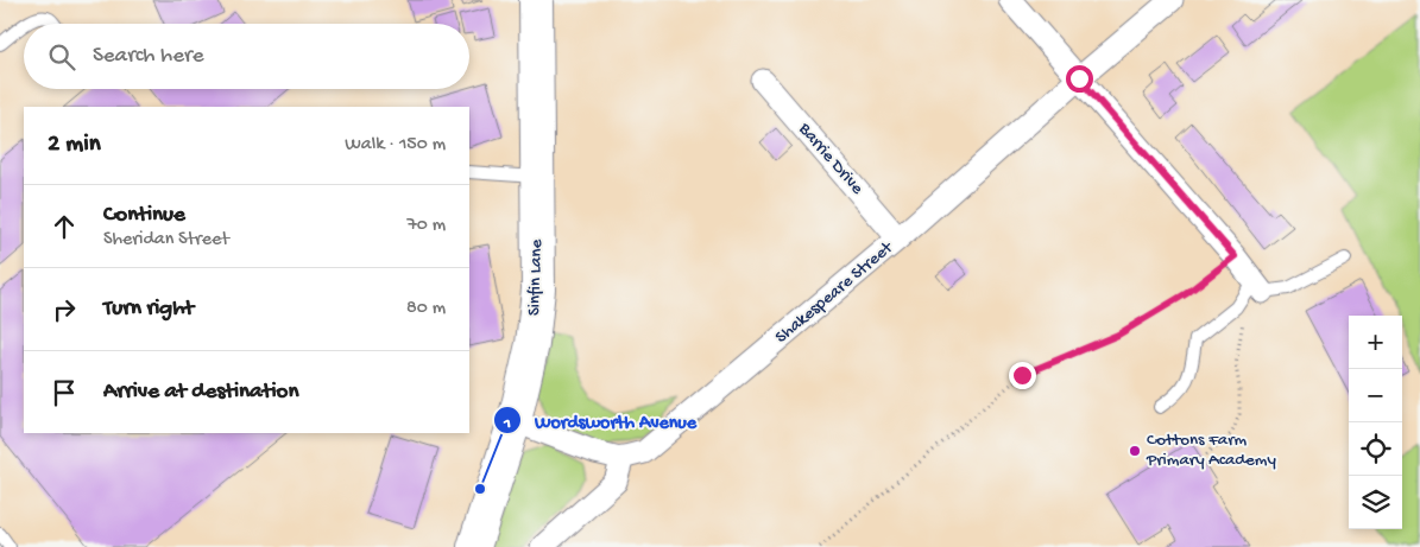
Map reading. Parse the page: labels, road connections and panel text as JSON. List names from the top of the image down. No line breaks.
{"streets":{"street":["Barrie Drive","Sinfin Lane","Shakespeare Street"]},"crossings":[["Barrie Drive","Shakespeare Street"]],"places":["Cottons Farm Primary Academy","Wordsworth Avenue"],"page":{"search":"Search here","heading":["2 min","Walk · 150 m"],"list":[["Continue","Sheridan Street","70 m"],["Turn right","80 m"],"Arrive at destination"],"map_buttons":["+","−"]}}
